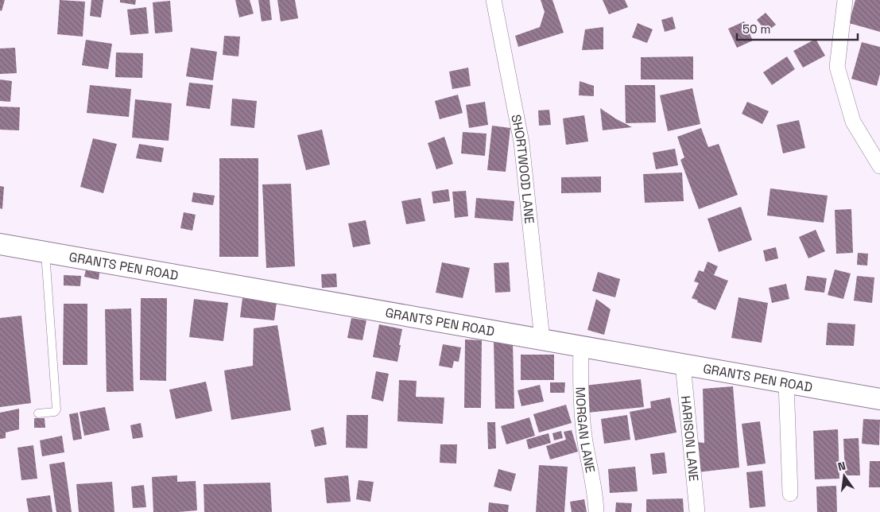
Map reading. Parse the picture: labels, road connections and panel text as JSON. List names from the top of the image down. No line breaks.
{"streets":{"main road":["GRANTS PEN ROAD"],"street":["SHORTWOOD LANE","MORGAN LANE","HARISON LANE"]},"crossings":[["SHORTWOOD LANE","GRANTS PEN ROAD"],["GRANTS PEN ROAD","MORGAN LANE"],["GRANTS PEN ROAD","HARISON LANE"]],"scale_bar":"50 m","north":"top"}
